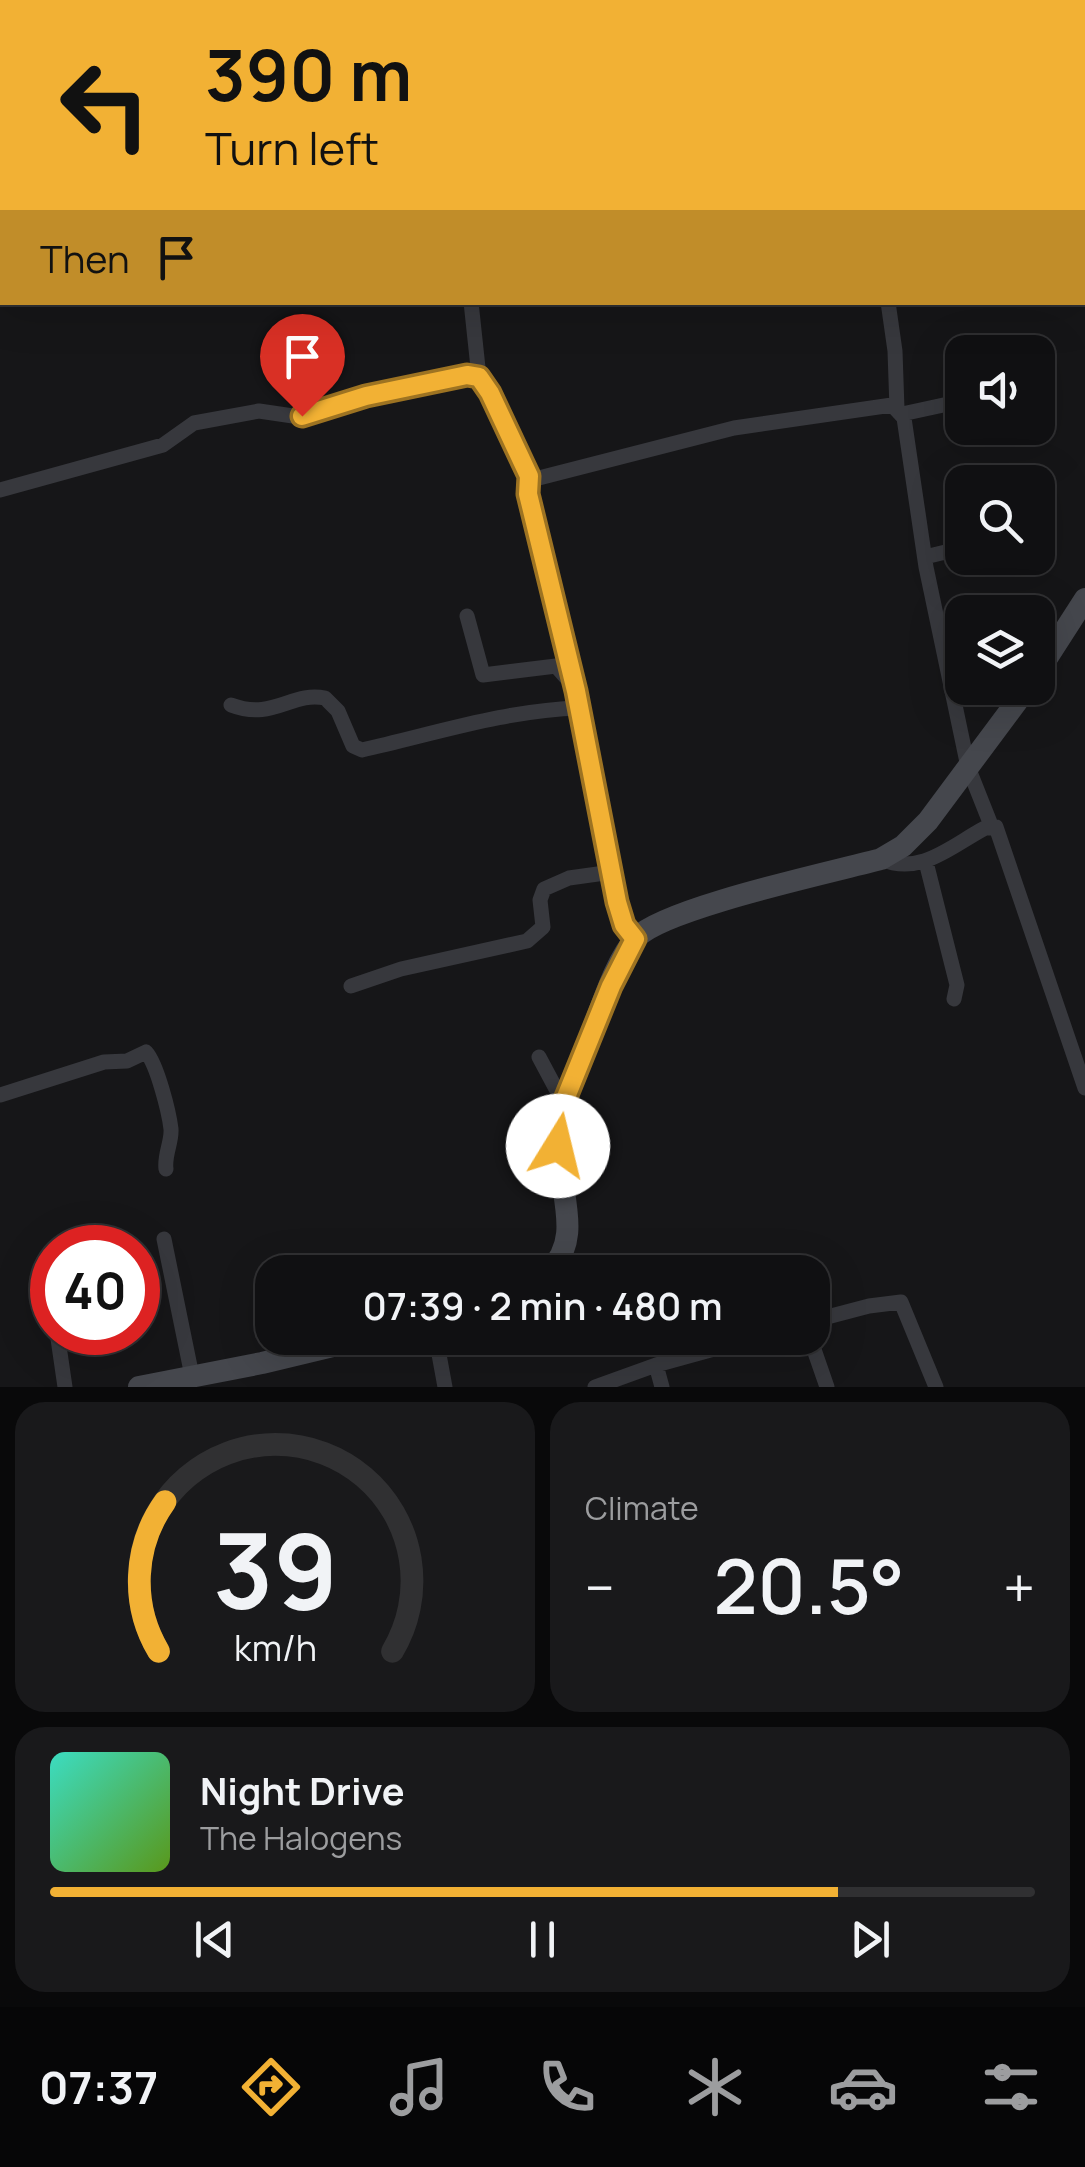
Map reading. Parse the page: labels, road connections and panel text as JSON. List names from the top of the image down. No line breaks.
{"page":{"turn":["390 m","Turn left"],"then":"Then","limit":"40","trip":"07:39 · 2 min · 480 m","tile":"Climate","heat":["−","20.5°","+"],"song":["Night Drive","The Halogens"],"tabs":"07:37","gauge":["39","km/h"]}}
